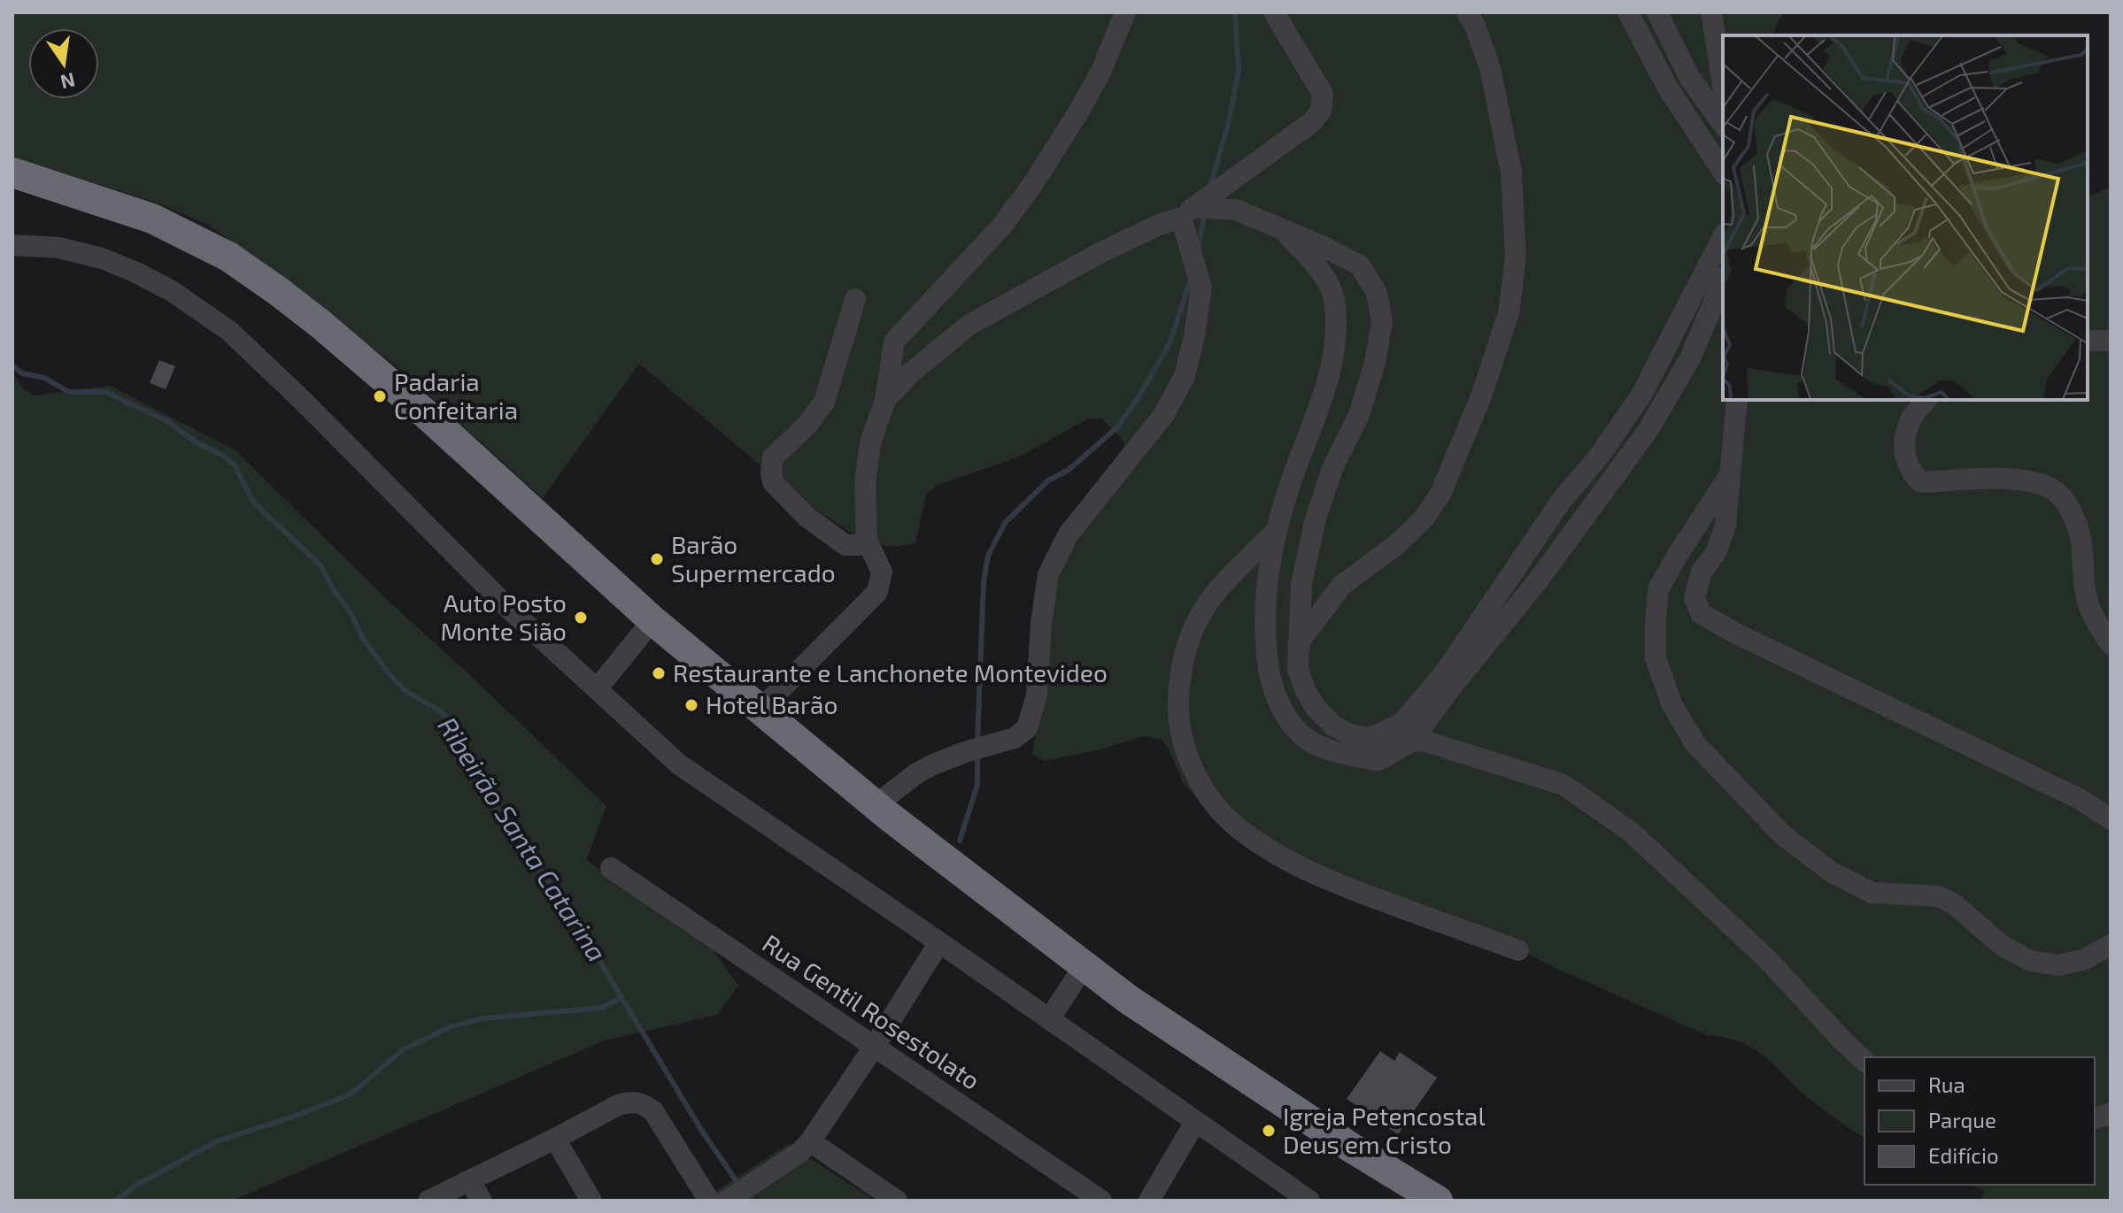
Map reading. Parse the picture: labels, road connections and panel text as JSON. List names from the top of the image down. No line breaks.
{"streets":{"street":["Rua Gentil Rosestolato"]},"water":["Ribeirão Santa Catarina"],"places":["Padaria Confeitaria","Barão Supermercado","Auto Posto Monte Sião","Restaurante e Lanchonete Montevideo","Hotel Barão","Igreja Petencostal Deus em Cristo"],"legend":["Rua","Parque","Edifício"],"north":"bottom"}
